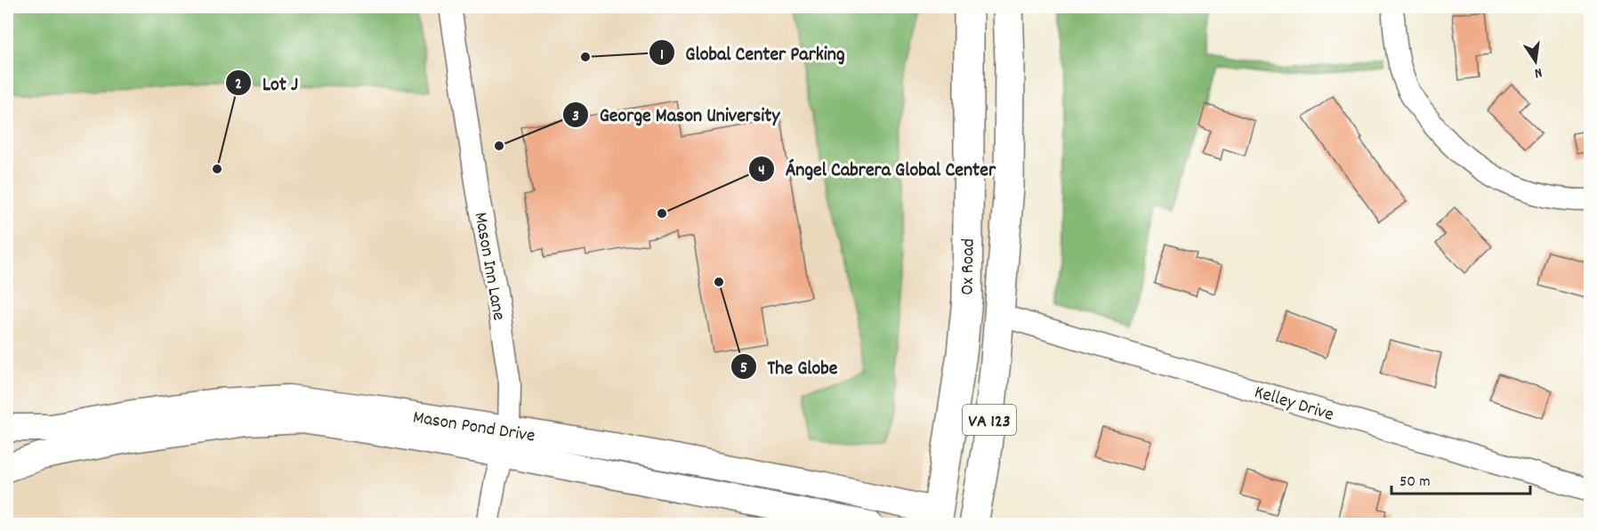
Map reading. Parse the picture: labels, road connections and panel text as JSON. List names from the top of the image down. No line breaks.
{"streets":{"main road":["Ox Road","VA 123"],"street":["Mason Inn Lane","Kelley Drive","Mason Pond Drive"]},"crossings":[["Mason Inn Lane","Mason Pond Drive"],["Ox Road","Kelley Drive"],["Ox Road","Mason Pond Drive"]],"places":["Global Center Parking","George Mason University","Lot J","Ángel Cabrera Global Center","The Globe"],"scale_bar":"50 m","north":"bottom"}
